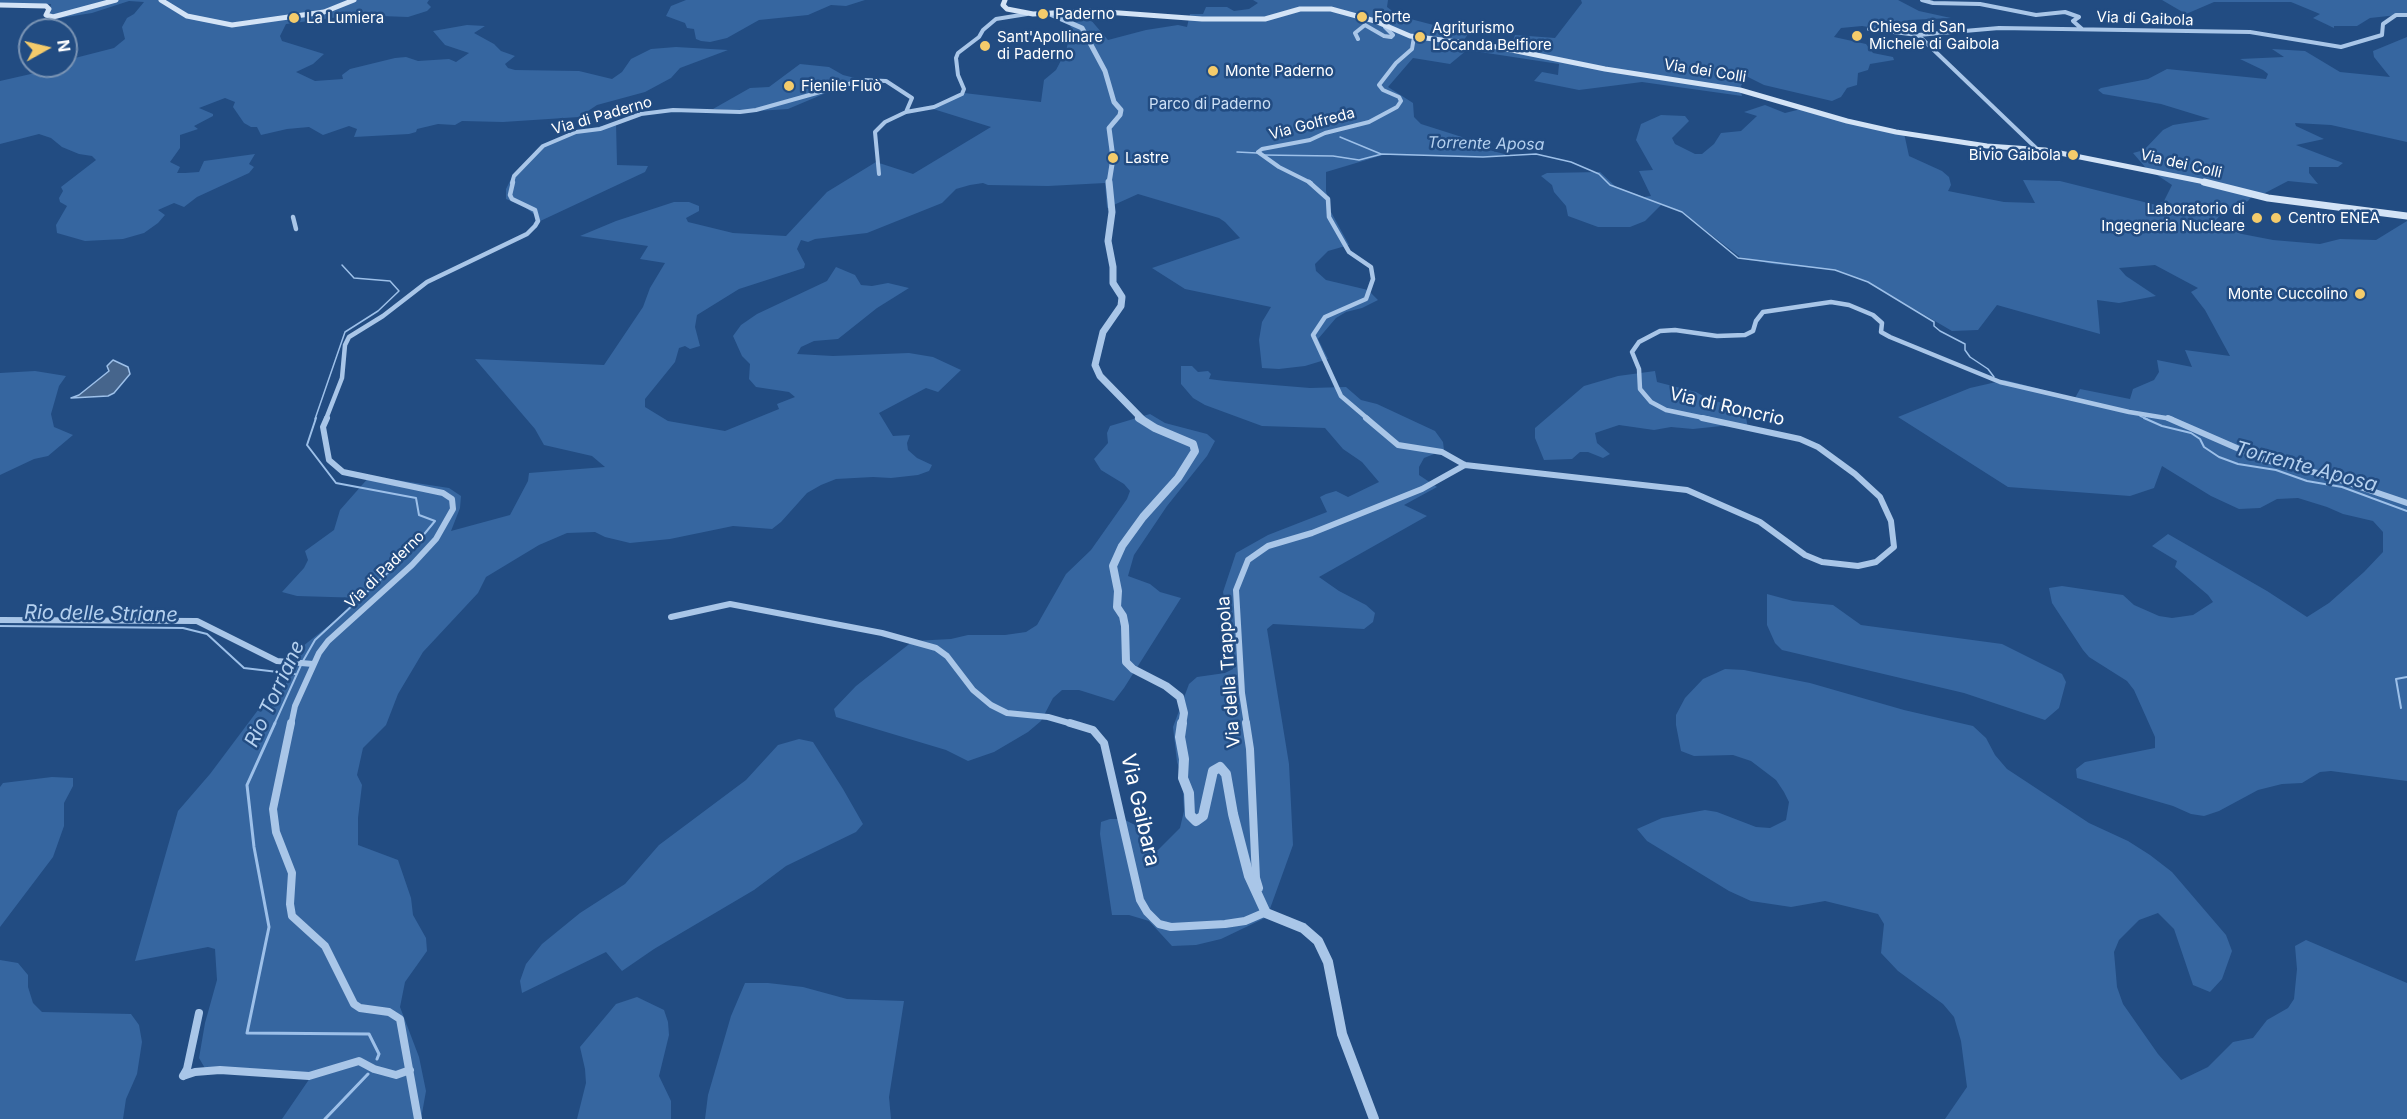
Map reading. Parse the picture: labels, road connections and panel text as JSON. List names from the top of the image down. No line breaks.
{"streets":{"main road":["Via dei Colli"],"street":["Via di Gaibola","Via di Paderno","Via Golfreda","Via di Roncrio","Via della Trappola","Via Gaibara"]},"crossings":[["Via dei Colli","Via Golfreda"],["Via Golfreda","Via di Roncrio"],["Via Golfreda","Via della Trappola"],["Via di Roncrio","Via della Trappola"],["Via della Trappola","Via Gaibara"]],"water":["Torrente Aposa","Rio delle Striane","Rio Torriane"],"parks":["Parco di Paderno"],"places":["Paderno","Forte","La Lumiera","Chiesa di San Michele di Gaibola","Agriturismo Locanda Belfiore","Sant'Apollinare di Paderno","Monte Paderno","Fienile Fluò","Bivio Gaibola","Lastre","Laboratorio di Ingegneria Nucleare","Centro ENEA","Monte Cuccolino"],"north":"right"}
